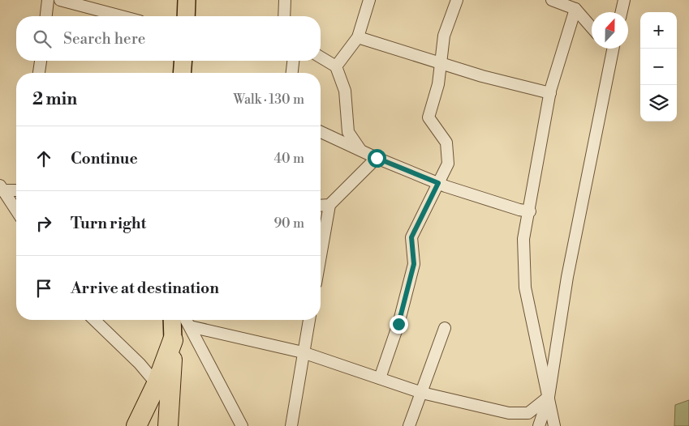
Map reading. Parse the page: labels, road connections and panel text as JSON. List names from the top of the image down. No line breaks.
{"north":"top","page":{"map_buttons":["+","−"],"search":"Search here","heading":["2 min","Walk · 130 m"],"list":[["Continue","40 m"],["Turn right","90 m"],"Arrive at destination"]}}
